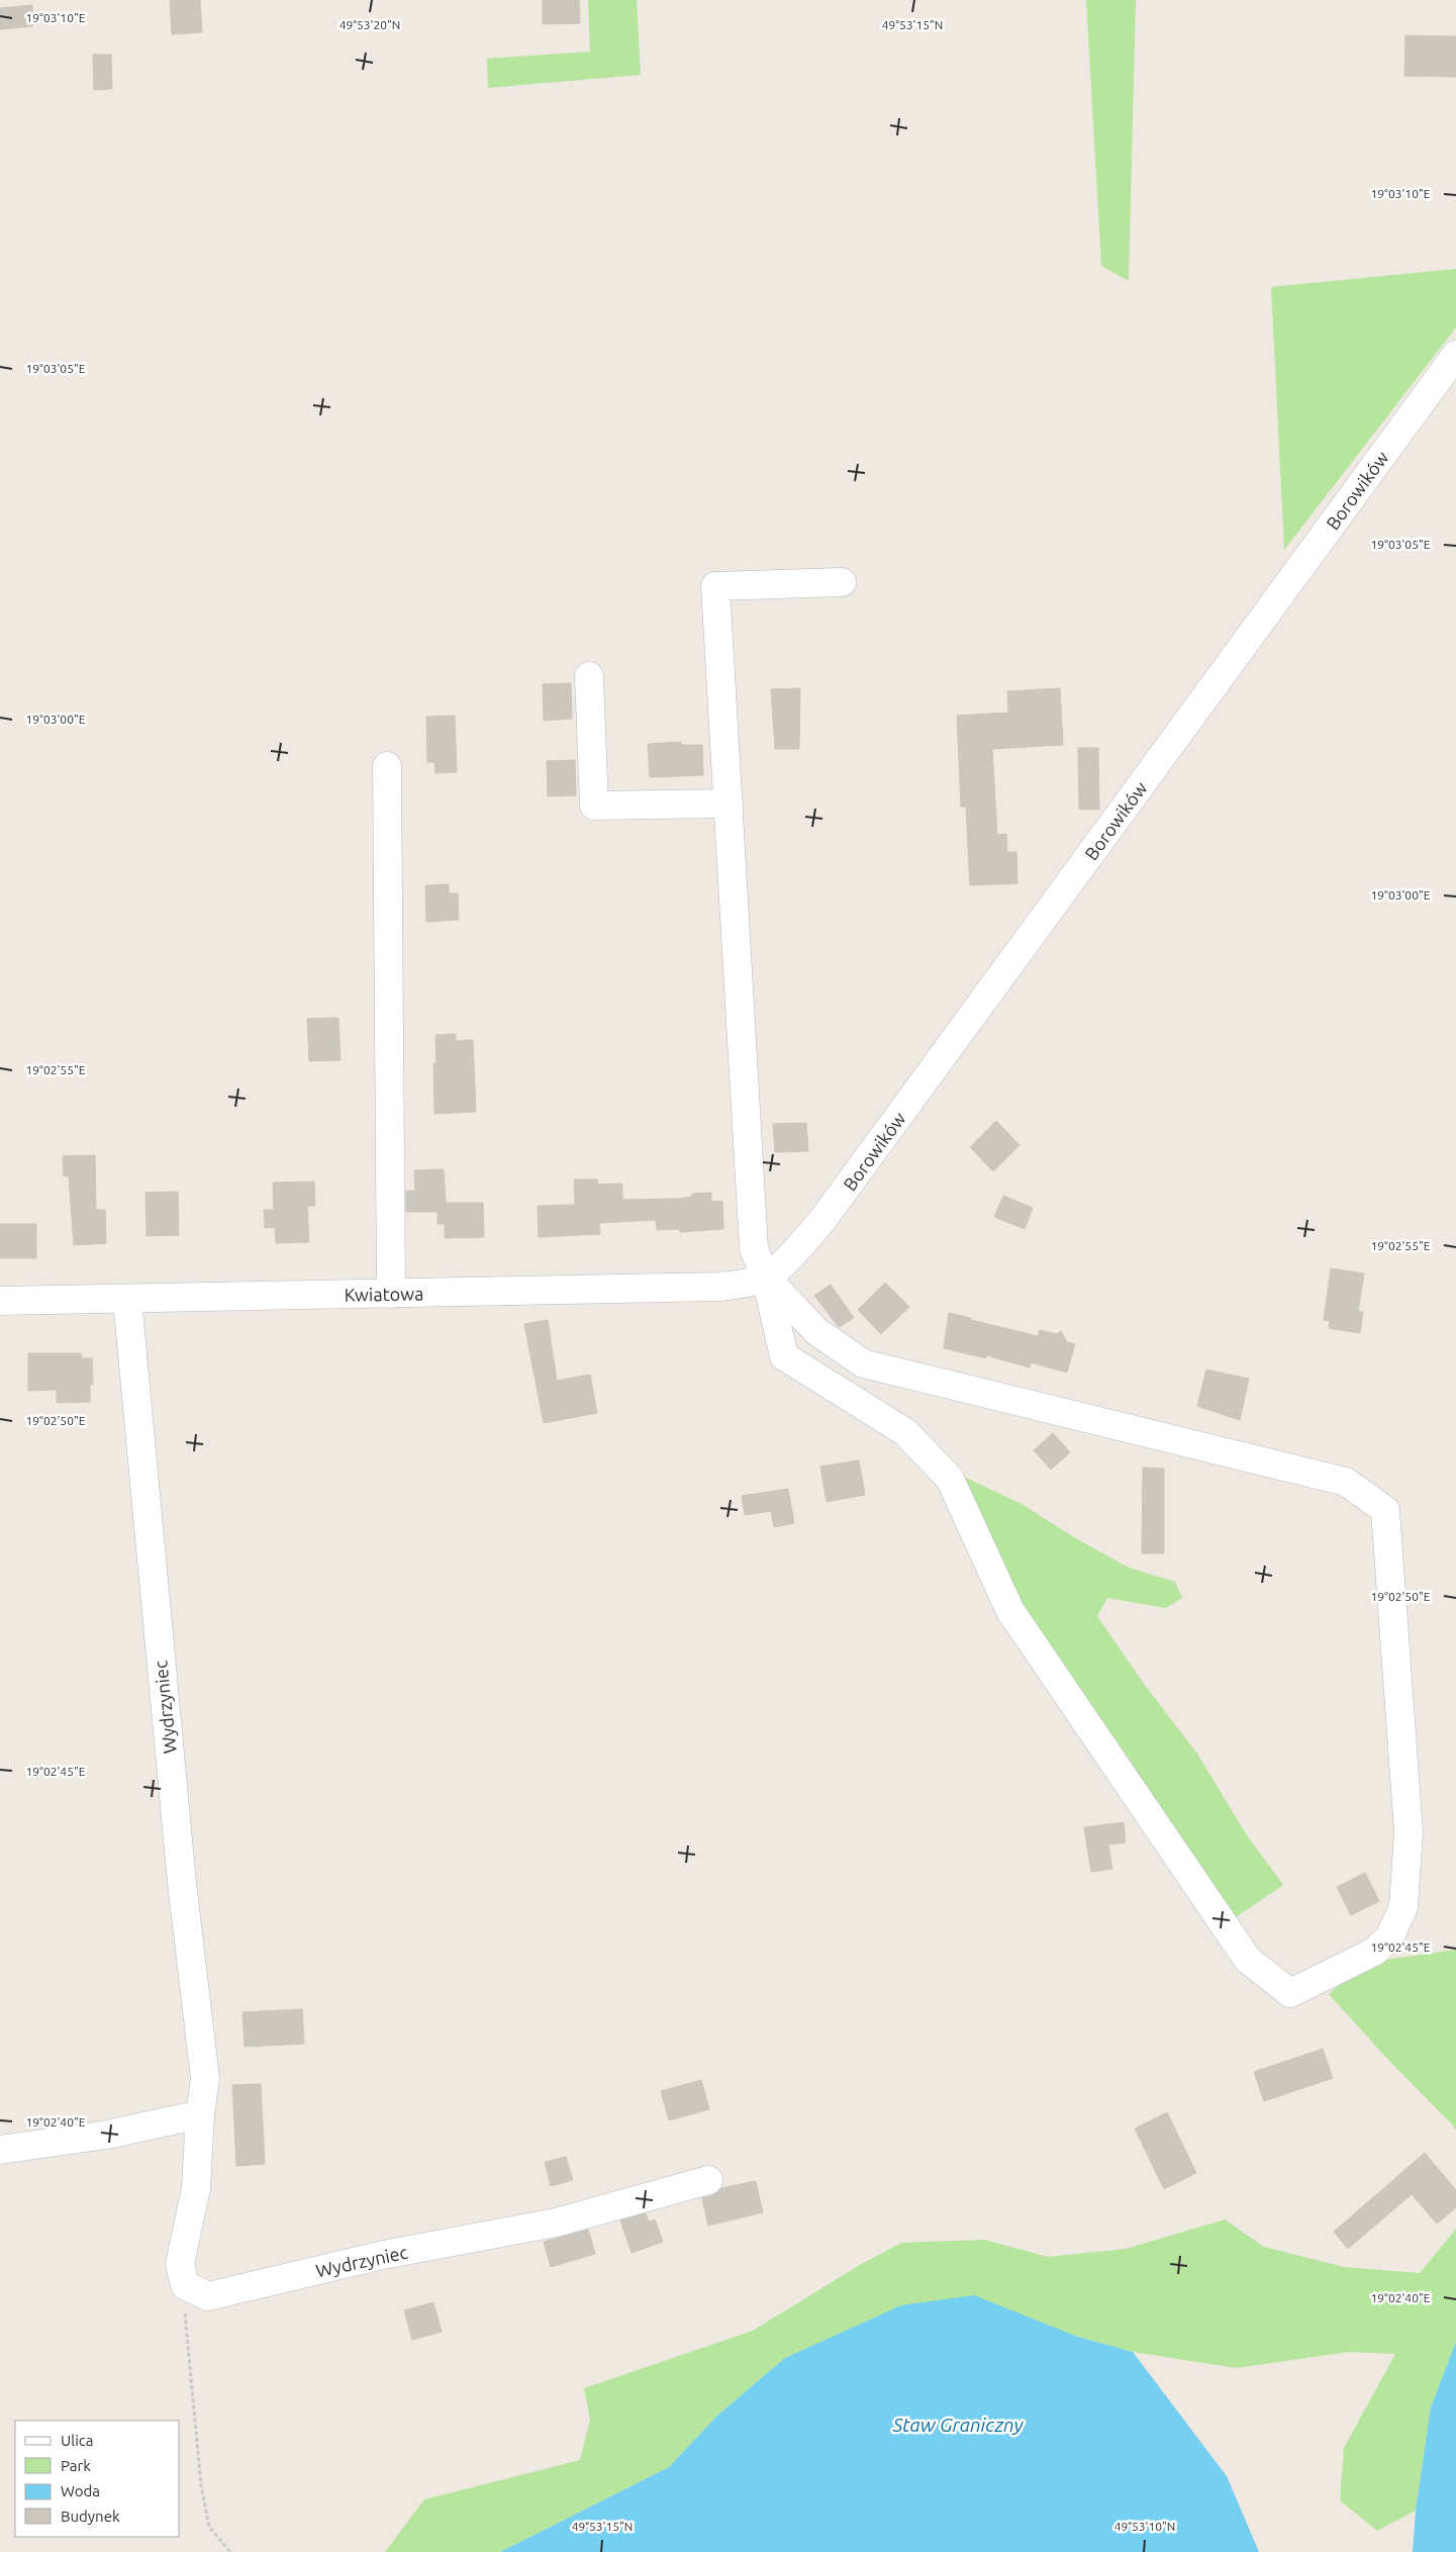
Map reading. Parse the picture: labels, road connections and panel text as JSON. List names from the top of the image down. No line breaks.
{"streets":{"street":["Borowików","Kwiatowa","Wydrzyniec"]},"crossings":[["Borowików","Kwiatowa"],["Kwiatowa","Wydrzyniec"]],"water":["Staw Graniczny"],"legend":["Ulica","Park","Woda","Budynek"],"coordinates":["19°03'10\"E","49°53'20\"N","49°53'15\"N","19°03'05\"E","19°03'00\"E","19°02'55\"E","19°02'50\"E","19°02'45\"E","19°02'40\"E","49°53'10\"N"]}
